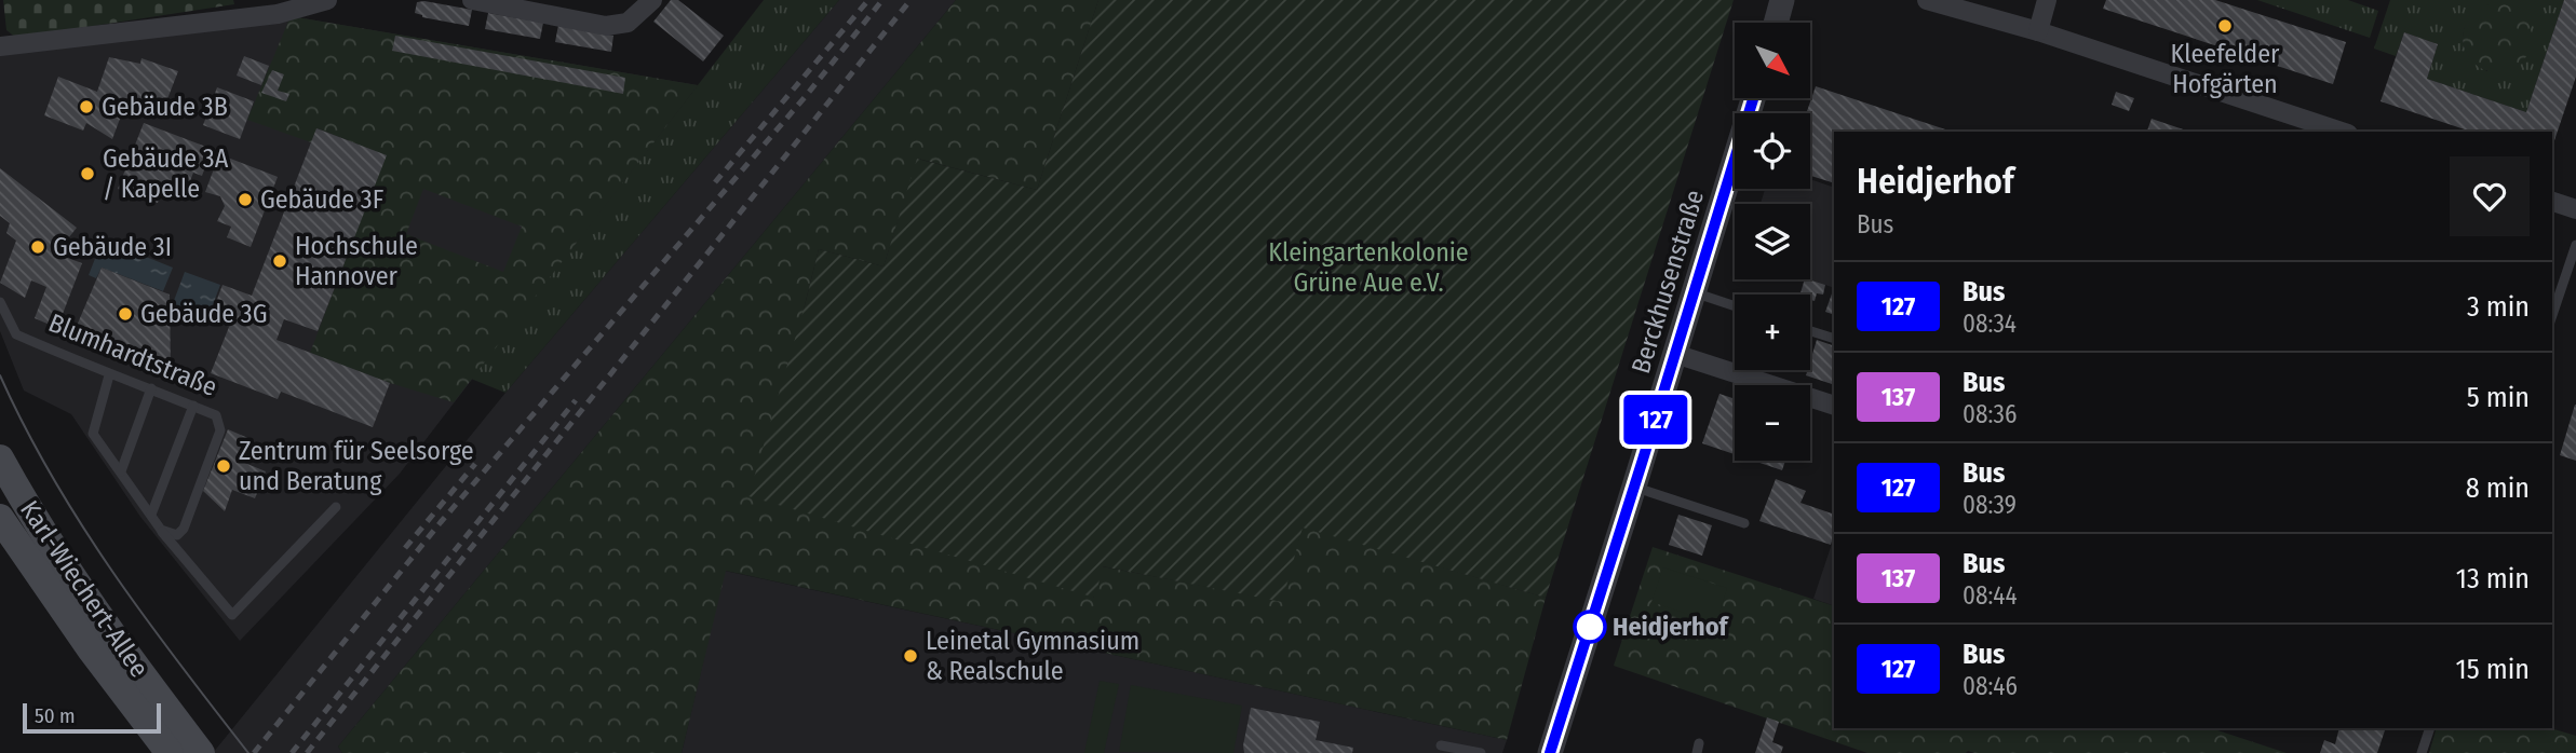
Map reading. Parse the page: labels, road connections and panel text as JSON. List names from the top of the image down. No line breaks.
{"streets":{"main road":["Karl-Wiechert-Allee"],"street":["Berckhusenstraße"],"lane":["Blumhardtstraße"]},"parks":["Kleingartenkolonie Grüne Aue e.V."],"places":["Kleefelder Hofgärten","Gebäude 3B","Gebäude 3A / Kapelle","Gebäude 3F","Gebäude 3I","Hochschule Hannover","Gebäude 3G","Zentrum für Seelsorge und Beratung","Heidjerhof","Leinetal Gymnasium & Realschule"],"lines":["bus line 127"],"scale_bar":"50 m","north":"bottom right","page":{"on_map":"127","map_buttons":["+","−"],"heading":["Heidjerhof","Bus"],"list":[{"mark":"127","name":"Bus","note":"08:34","value":"3 min"},{"mark":"137","name":"Bus","note":"08:36","value":"5 min"},{"mark":"127","name":"Bus","note":"08:39","value":"8 min"},{"mark":"137","name":"Bus","note":"08:44","value":"13 min"},{"mark":"127","name":"Bus","note":"08:46","value":"15 min"}],"scale":"50 m"}}
